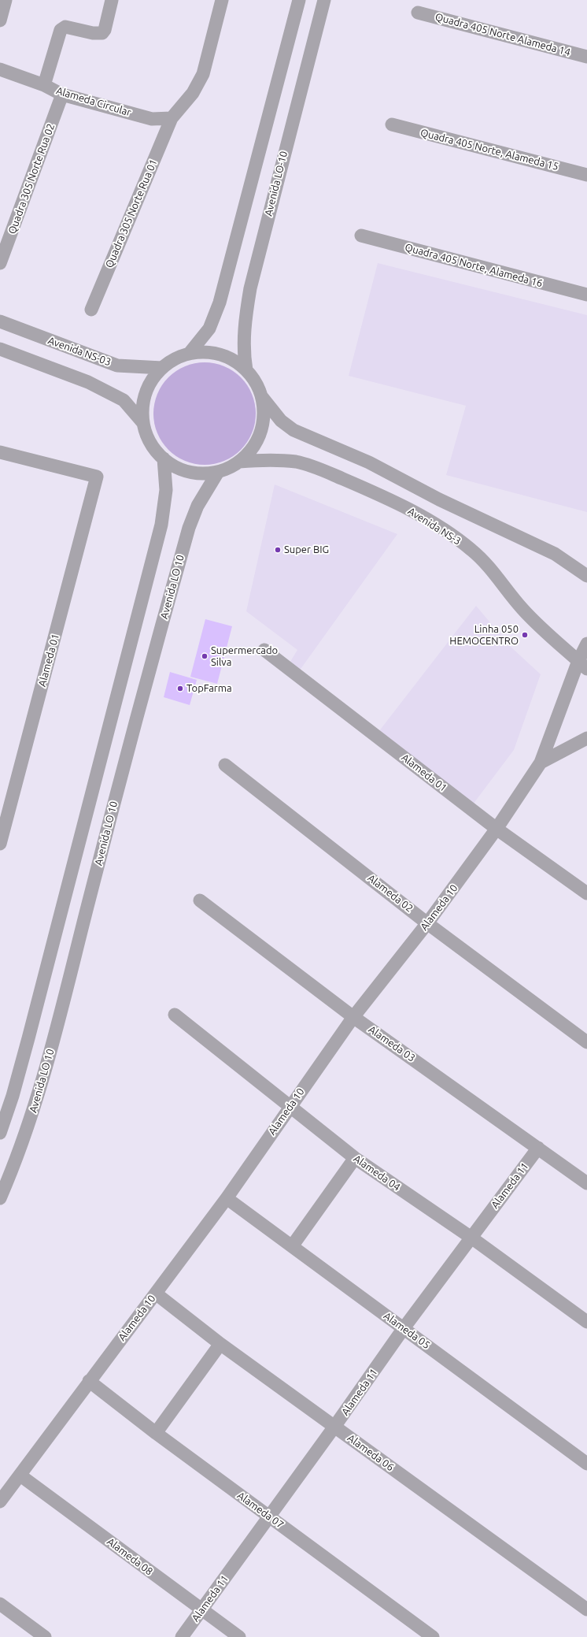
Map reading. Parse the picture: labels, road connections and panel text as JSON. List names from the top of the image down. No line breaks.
{"streets":{"street":["Quadra 405 Norte Alameda 14","Alameda Circular","Quadra 405 Norte, Alameda 15","Quadra 305 Norte Rua 02","Avenida LO-10","Quadra 305 Norte Rua 01","Quadra 405 Norte, Alameda 16","Avenida NS-03","Avenida NS-3","Avenida LO 10","Alameda 01","Alameda 02","Alameda 10","Alameda 03","Alameda 04","Alameda 11","Alameda 05","Alameda 06","Alameda 07","Alameda 08"]},"crossings":[["Alameda Circular","Quadra 305 Norte Rua 02"],["Alameda Circular","Quadra 305 Norte Rua 01"],["Avenida LO-10","Avenida NS-3"],["Avenida NS-03","Avenida NS-3"],["Avenida NS-3","Avenida LO 10"],["Alameda 01","Alameda 10"],["Alameda 02","Alameda 10"],["Alameda 10","Alameda 03"],["Alameda 10","Alameda 04"],["Alameda 10","Alameda 05"],["Alameda 10","Alameda 06"],["Alameda 10","Alameda 07"],["Alameda 10","Alameda 08"],["Alameda 03","Alameda 11"],["Alameda 04","Alameda 11"],["Alameda 11","Alameda 05"],["Alameda 11","Alameda 06"],["Alameda 11","Alameda 07"],["Alameda 11","Alameda 08"]],"places":["Super BIG","Linha 050 HEMOCENTRO","Supermercado Silva","TopFarma"]}
